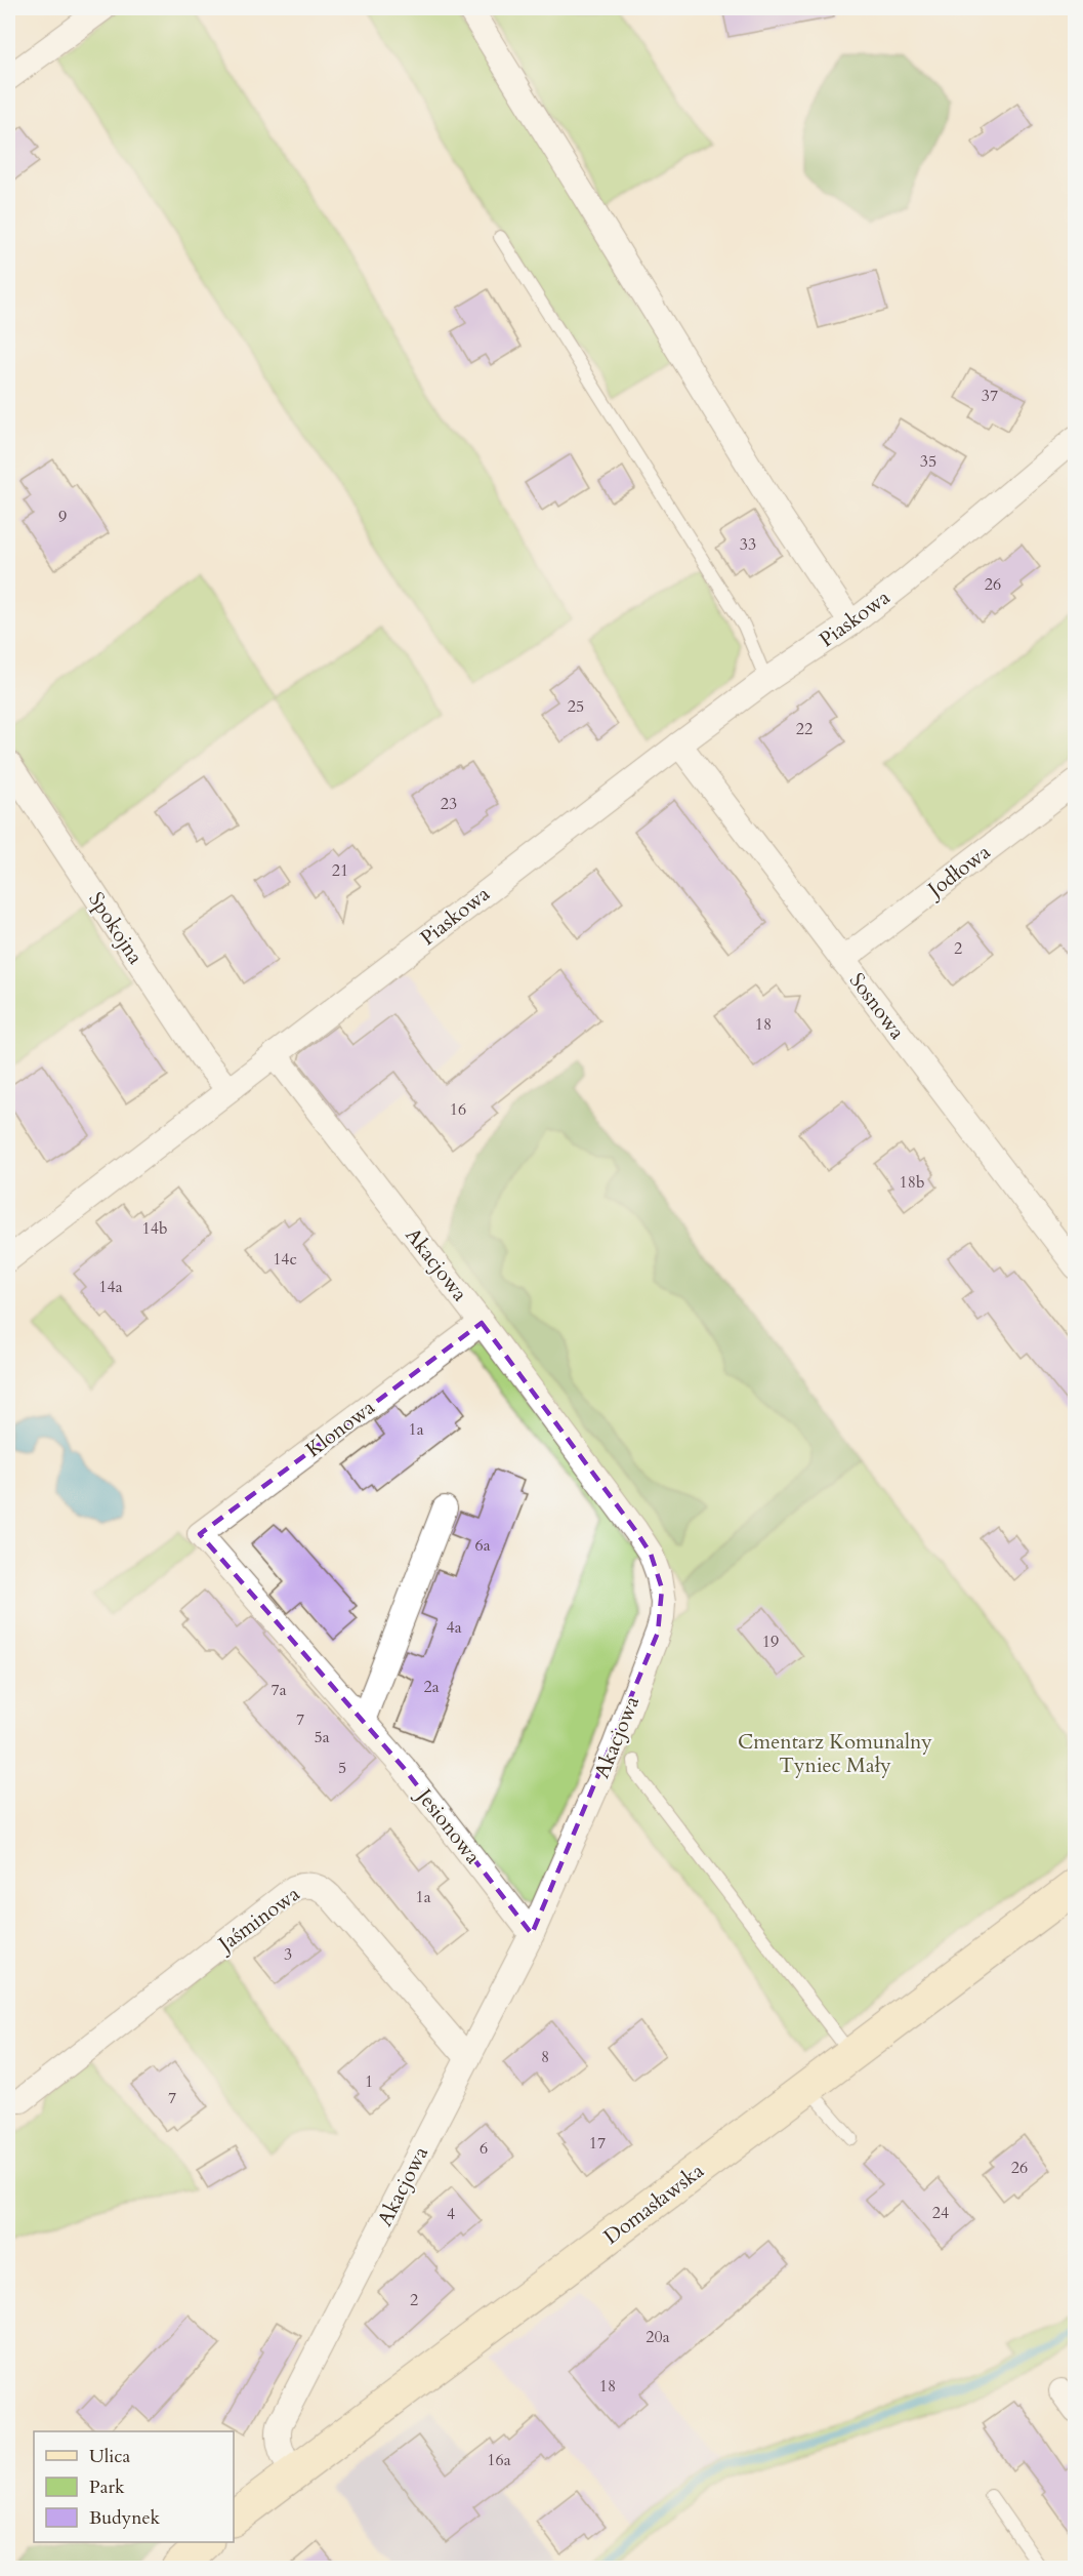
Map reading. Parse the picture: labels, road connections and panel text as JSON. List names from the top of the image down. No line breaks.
{"streets":{"street":["Piaskowa","Jodłowa","Spokojna","Sosnowa","Akacjowa","Klonowa","Jesionowa","Jaśminowa","Domasławska"]},"crossings":[["Piaskowa","Spokojna"],["Piaskowa","Sosnowa"],["Piaskowa","Akacjowa"],["Jodłowa","Sosnowa"],["Akacjowa","Klonowa"],["Akacjowa","Jesionowa"],["Akacjowa","Jaśminowa"],["Akacjowa","Domasławska"],["Klonowa","Jesionowa"]],"parks":["Cmentarz Komunalny Tyniec Mały"],"house_numbers":["37","35","9","33","26","25","22","23","21","2","18","16","18b","14b","14c","14a","1a","6a","4a","19","2a","7a","7","5a","5","1a","3","8","1","7","17","6","26","24","4","2","20a","18","16a"],"legend":["Ulica","Park","Budynek"]}
